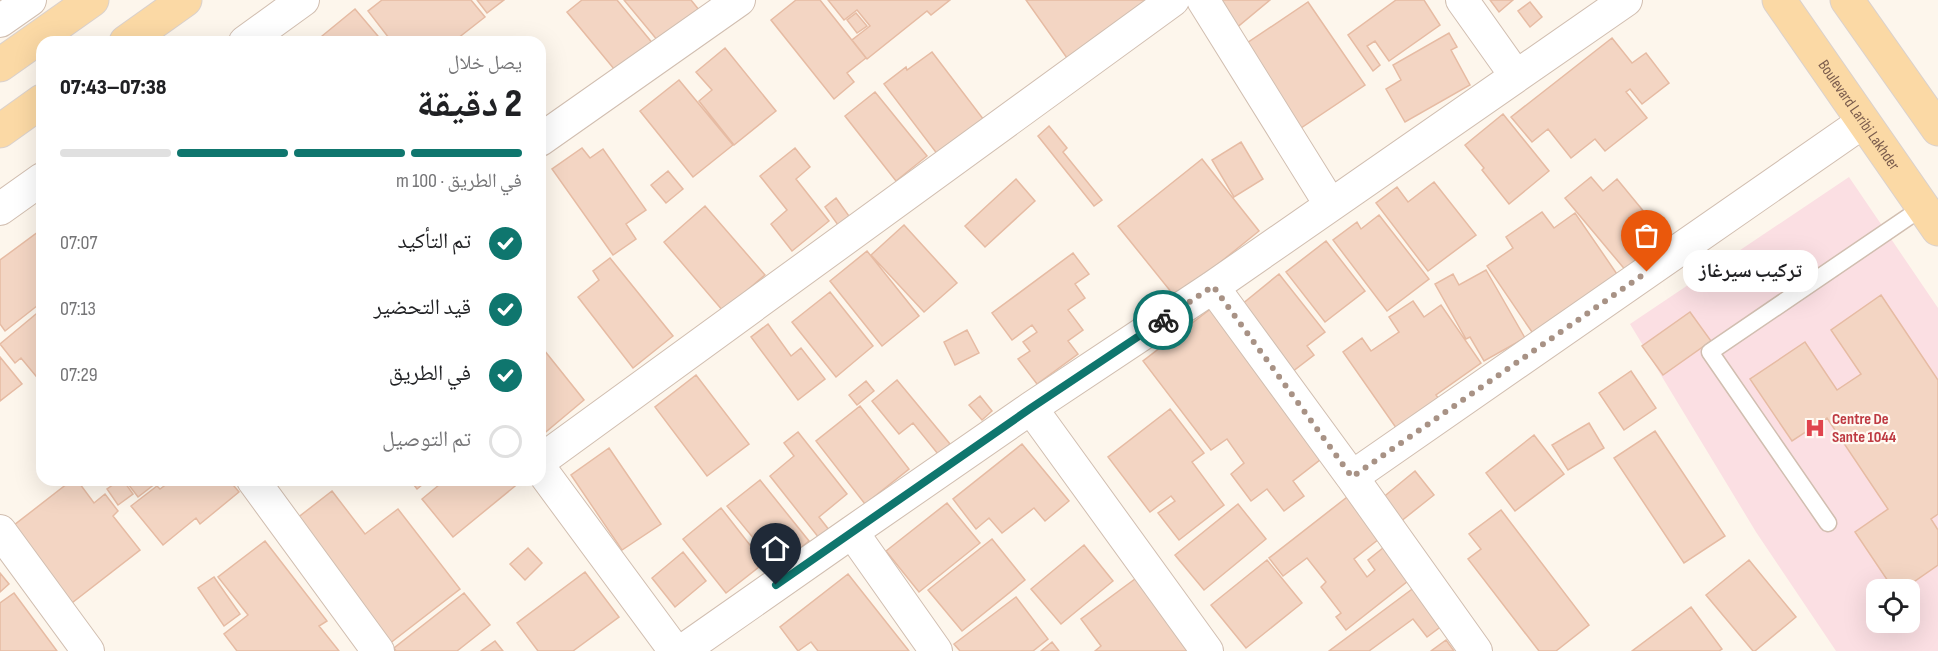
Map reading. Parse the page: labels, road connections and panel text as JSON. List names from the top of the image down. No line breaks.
{"streets":{"main road":["Boulevard Laribi Lakhder"]},"places":{"other":["تركيب سيرغاز"],"hospital":["Centre De Sante 1044"]},"page":{"heading":["2 دقيقة","يصل خلال","07:38–07:43"],"bar":"في الطريق · 100 m","list":[["تم التأكيد","07:07"],["قيد التحضير","07:13"],["في الطريق","07:29"],"تم التوصيل"],"bubble":"تركيب سيرغاز"}}
